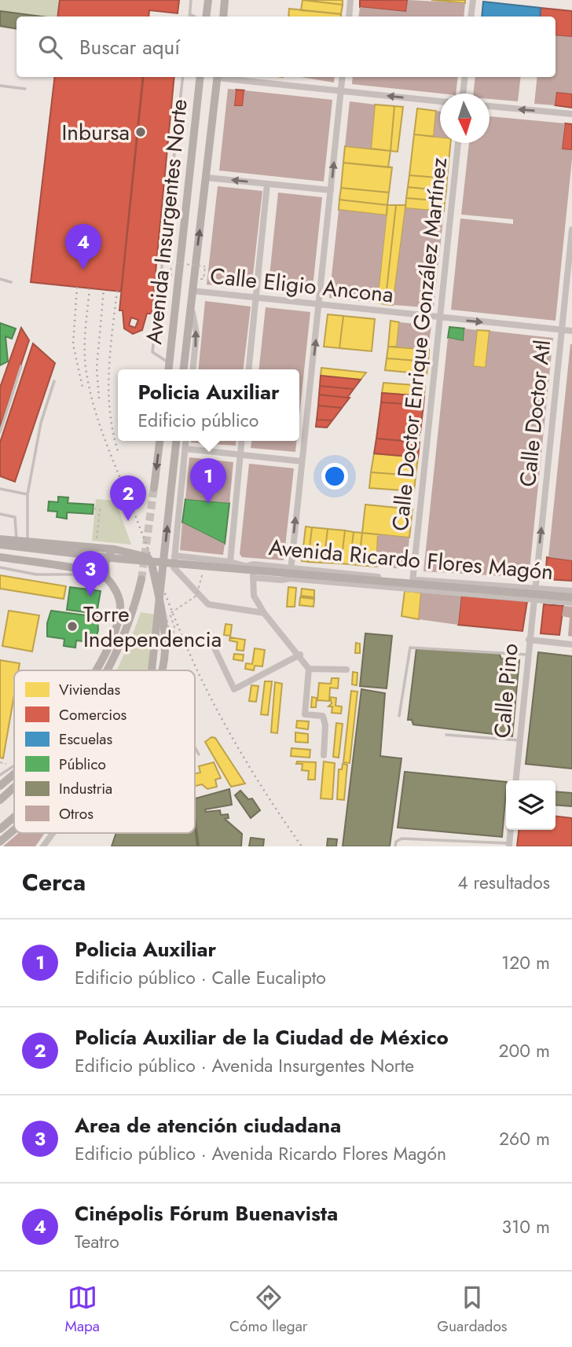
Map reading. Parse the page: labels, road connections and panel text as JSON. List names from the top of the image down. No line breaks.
{"streets":{"main road":["Avenida Insurgentes Norte","Avenida Ricardo Flores Magón"],"street":["Calle Eligio Ancona","Calle Doctor Enrique González Martínez","Calle Doctor Atl","Calle Pino"]},"crossings":[["Avenida Insurgentes Norte","Calle Eligio Ancona"],["Calle Eligio Ancona","Calle Doctor Enrique González Martínez"],["Calle Eligio Ancona","Calle Doctor Atl"],["Calle Doctor Enrique González Martínez","Avenida Ricardo Flores Magón"],["Calle Doctor Atl","Avenida Ricardo Flores Magón"],["Calle Doctor Atl","Calle Pino"],["Avenida Ricardo Flores Magón","Calle Pino"]],"one_way":["Calle Doctor Atl"],"places":["Inbursa","Torre Independencia"],"legend":["Viviendas","Comercios","Escuelas","Público","Industria","Otros"],"north":"bottom","page":{"search":"Buscar aquí","pins":["4","1","2","3"],"popup":["Policia Auxiliar","Edificio público"],"heading":["Cerca","4 resultados"],"list":[{"mark":"1","name":"Policia Auxiliar","note":"Edificio público · Calle Eucalipto","value":"120 m"},{"mark":"2","name":"Policía Auxiliar de la Ciudad de México","note":"Edificio público · Avenida Insurgentes Norte","value":"200 m"},{"mark":"3","name":"Area de atención ciudadana","note":"Edificio público · Avenida Ricardo Flores Magón","value":"260 m"},{"mark":"4","name":"Cinépolis Fórum Buenavista","note":"Teatro","value":"310 m"}],"nav":["Mapa","Cómo llegar","Guardados"]}}
